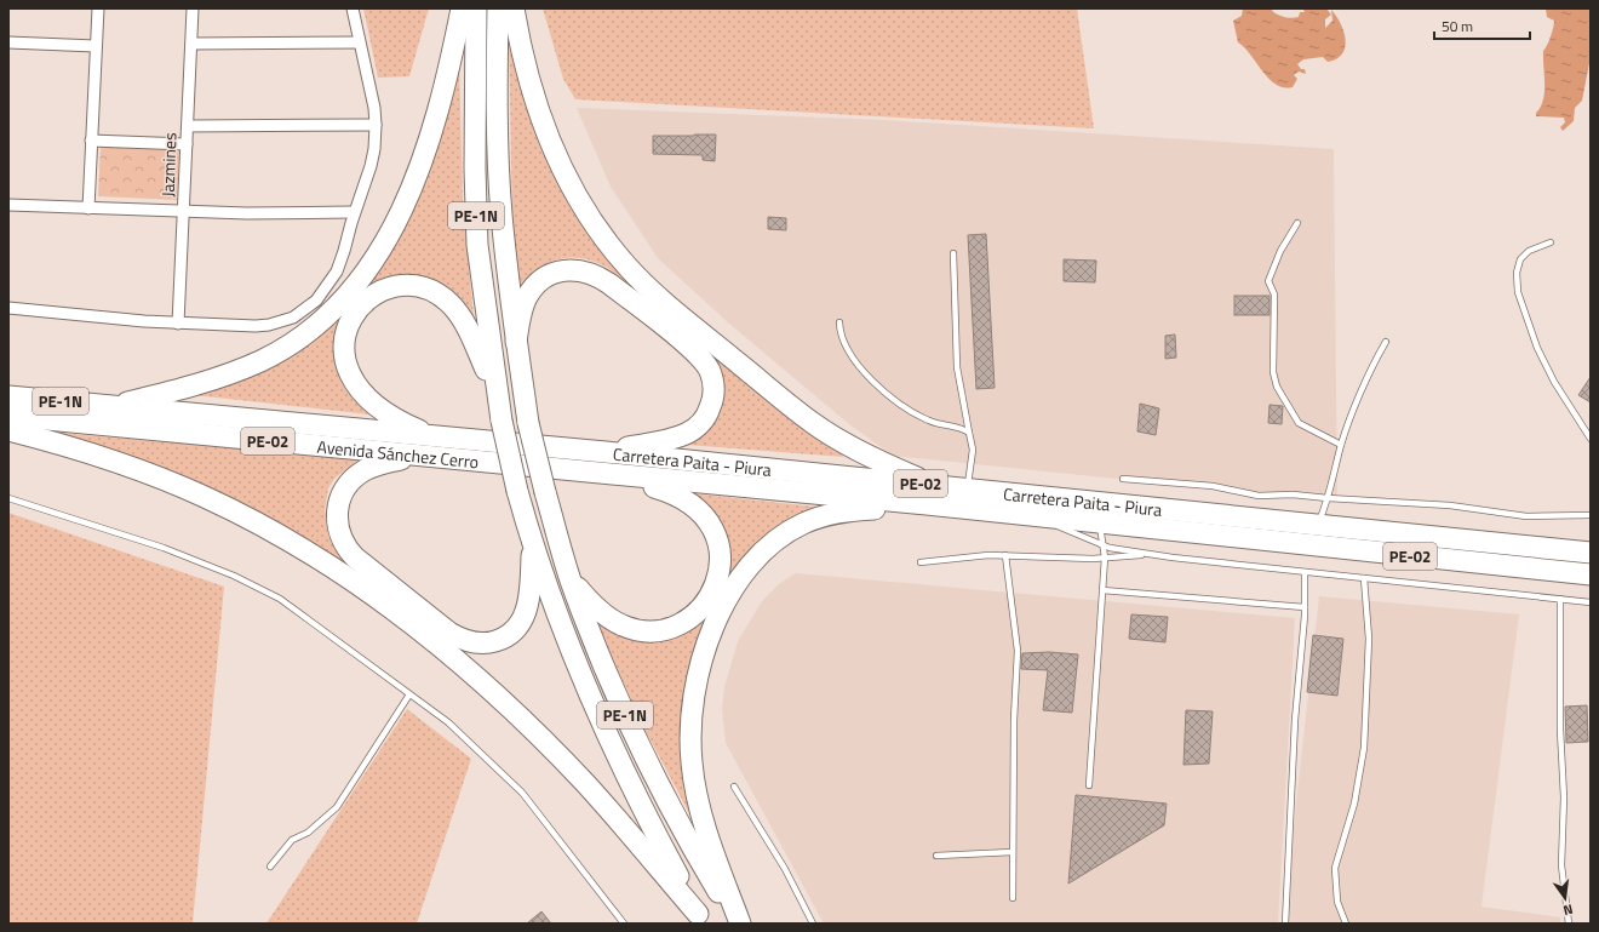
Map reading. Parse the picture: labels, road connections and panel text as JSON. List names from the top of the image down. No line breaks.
{"streets":{"highway":["PE-1N","PE-02","Avenida Sánchez Cerro","Carretera Paita - Piura"],"street":["Jazmines"]},"crossings":[["Avenida Sánchez Cerro","Carretera Paita - Piura"]],"scale_bar":"50 m","north":"bottom"}
